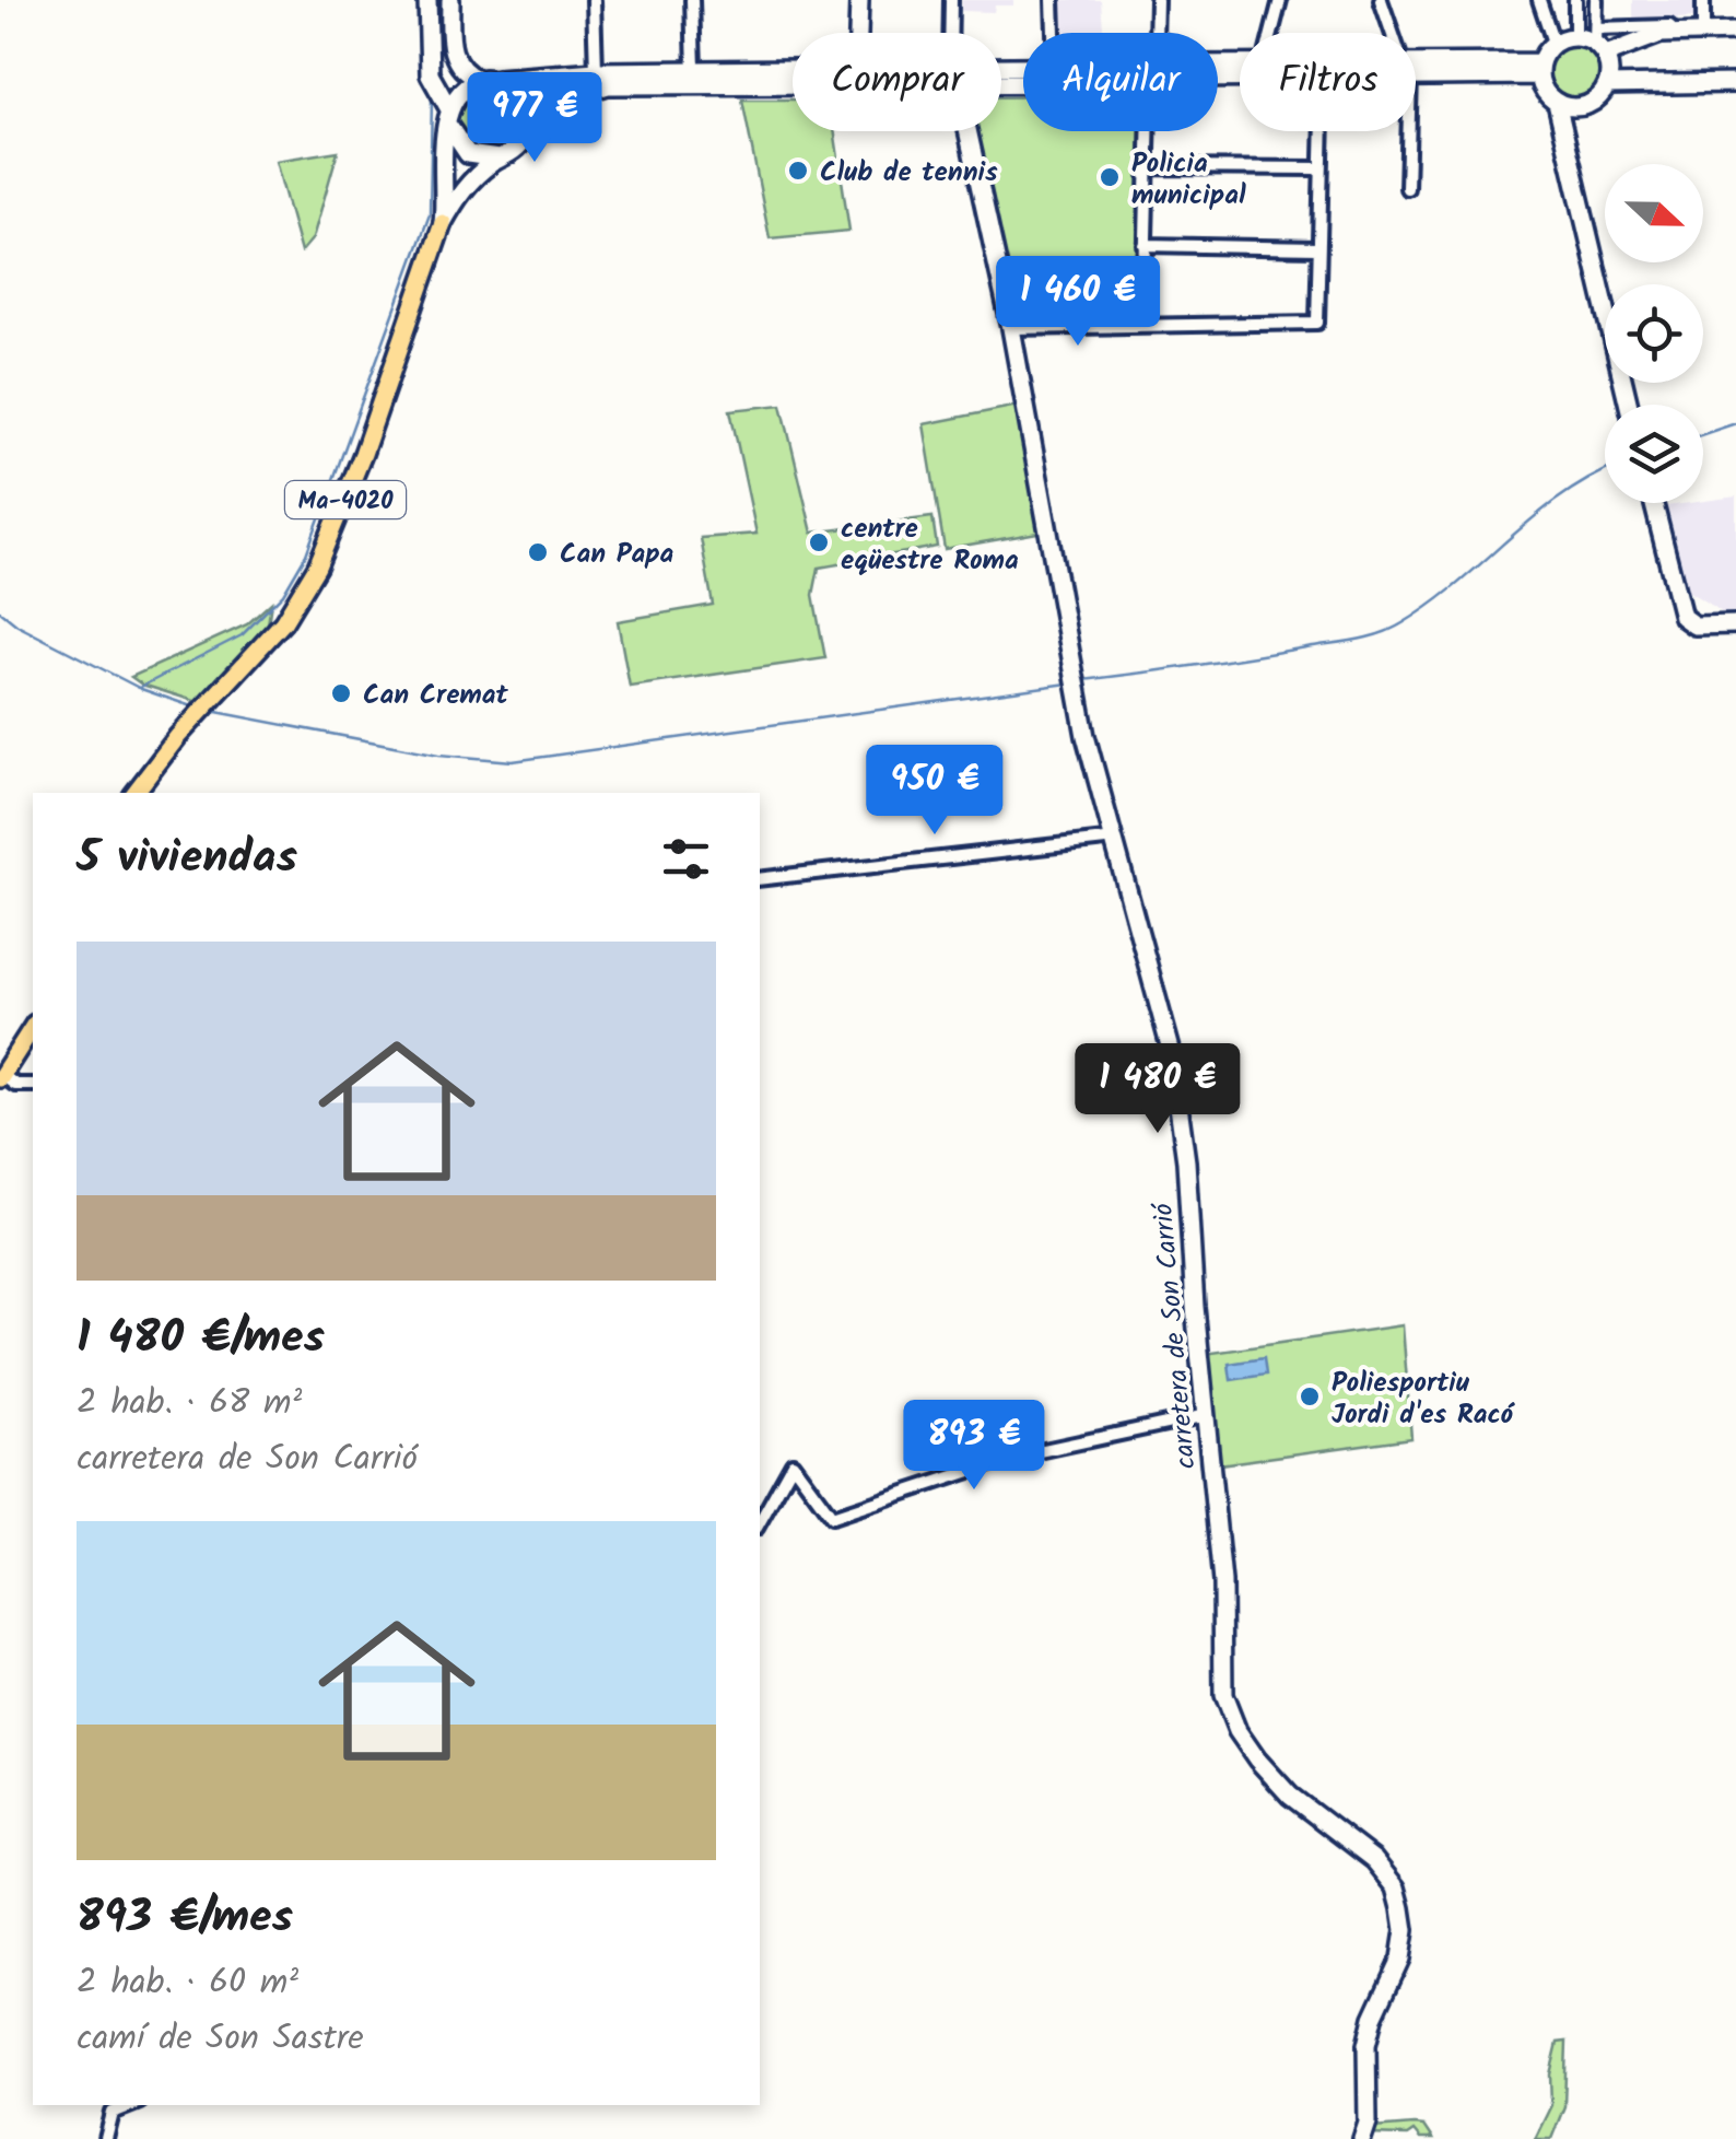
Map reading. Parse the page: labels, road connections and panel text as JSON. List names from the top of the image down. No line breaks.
{"streets":{"main road":["Ma-4020","carretera de Son Carrió"]},"places":["Club de tennis","Policia municipal","centre eqüestre Roma","Can Papa","Can Cremat","Poliesportiu Jordi d'es Racó"],"north":"right","page":{"chip":["Comprar","Alquilar","Filtros"],"price":["977 €","1 460 €","950 €","1 480 €","893 €"],"heading":"5 viviendas","list":[{"name":"1 480 €/mes","note":"2 hab. · 68 m² · carretera de Son Carrió"},{"name":"893 €/mes","note":"2 hab. · 60 m² · camí de Son Sastre"}]}}
